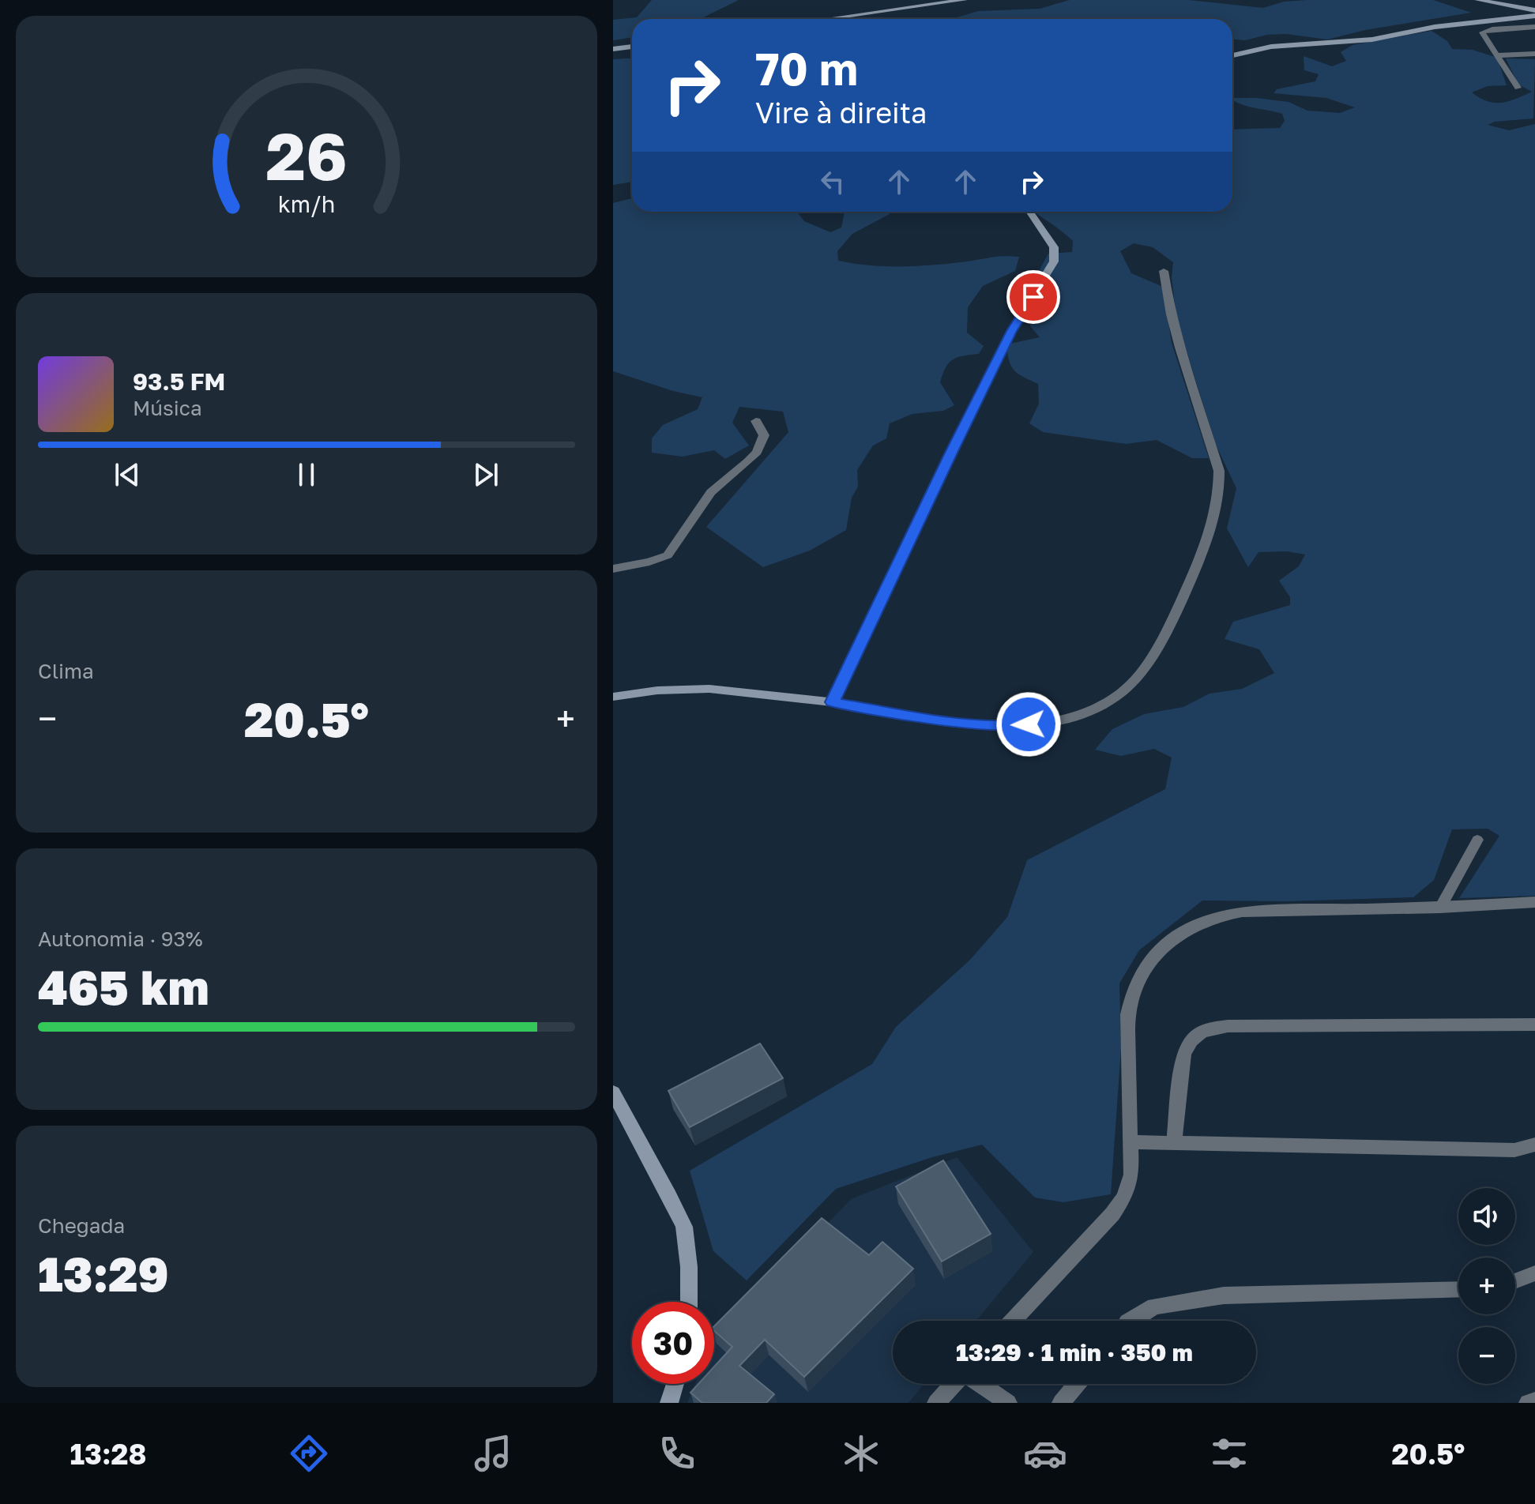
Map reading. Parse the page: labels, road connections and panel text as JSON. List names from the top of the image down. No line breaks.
{"page":{"turn":["70 m","Vire à direita"],"song":["93.5 FM","Música"],"tile":["Clima",["Autonomia · 93%","465 km"],["Chegada","13:29"]],"heat":["−","20.5°","+"],"map_buttons":["+","−"],"limit":"30","trip":"13:29 · 1 min · 350 m","tabs":["13:28","20.5°"],"gauge":["26","km/h"]}}
